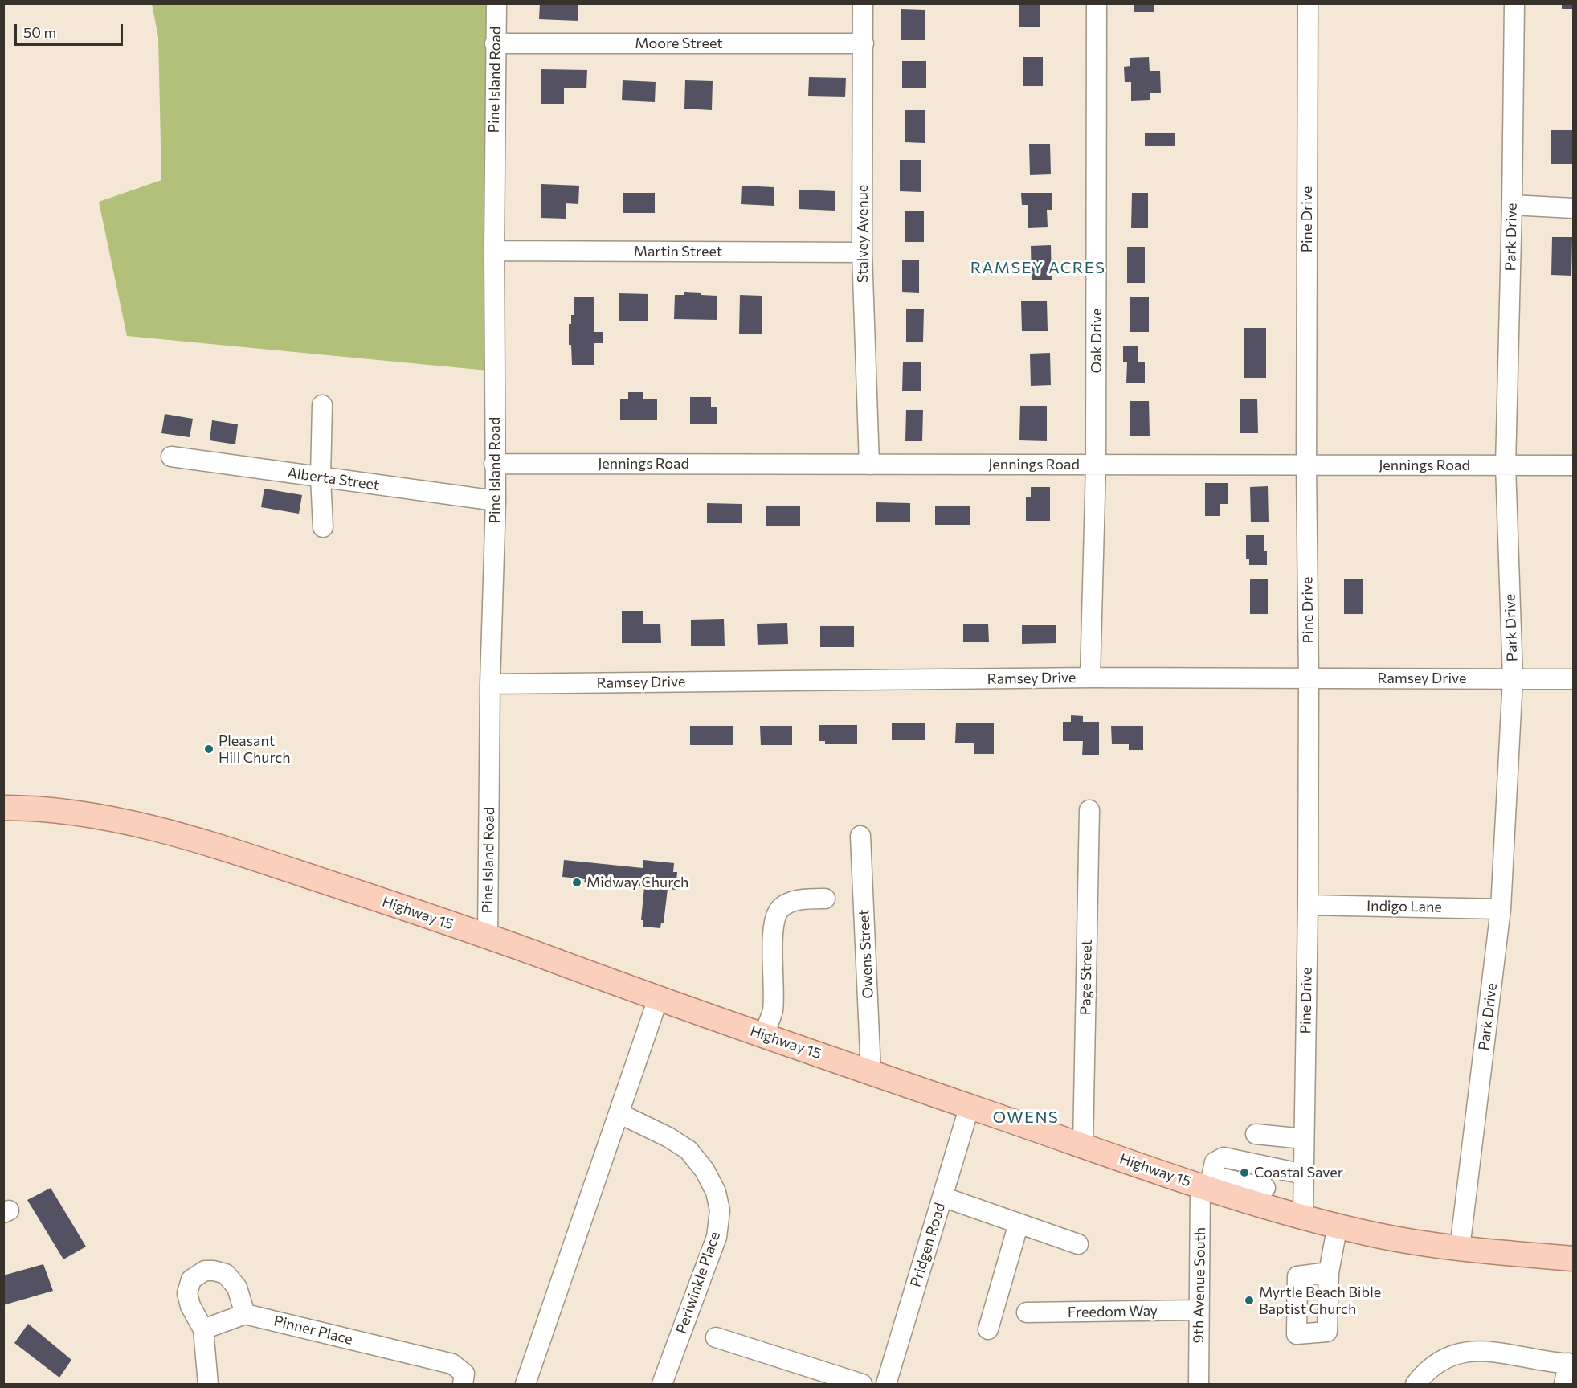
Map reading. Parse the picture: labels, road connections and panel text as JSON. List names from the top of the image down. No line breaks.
{"streets":{"main road":["Highway 15"],"street":["Moore Street","Pine Island Road","Pine Drive","Stalvey Avenue","Park Drive","Martin Street","Oak Drive","Jennings Road","Alberta Street","Ramsey Drive","Indigo Lane","Owens Street","Page Street","Pridgen Road","Periwinkle Place","9th Avenue South","Freedom Way","Pinner Place"]},"crossings":[["Moore Street","Pine Island Road"],["Moore Street","Stalvey Avenue"],["Pine Island Road","Martin Street"],["Pine Island Road","Jennings Road"],["Pine Island Road","Alberta Street"],["Pine Island Road","Ramsey Drive"],["Pine Island Road","Highway 15"],["Pine Drive","Jennings Road"],["Pine Drive","Ramsey Drive"],["Pine Drive","Indigo Lane"],["Pine Drive","Highway 15"],["Stalvey Avenue","Martin Street"],["Stalvey Avenue","Jennings Road"],["Park Drive","Jennings Road"],["Park Drive","Ramsey Drive"],["Park Drive","Indigo Lane"],["Park Drive","Highway 15"],["Oak Drive","Jennings Road"],["Oak Drive","Ramsey Drive"],["Highway 15","Owens Street"],["Highway 15","Page Street"],["Highway 15","Pridgen Road"],["Highway 15","9th Avenue South"],["9th Avenue South","Freedom Way"]],"districts":["RAMSEY ACRES","OWENS"],"places":["Pleasant Hill Church","Midway Church","Coastal Saver","Myrtle Beach Bible Baptist Church"],"scale_bar":"50 m"}
